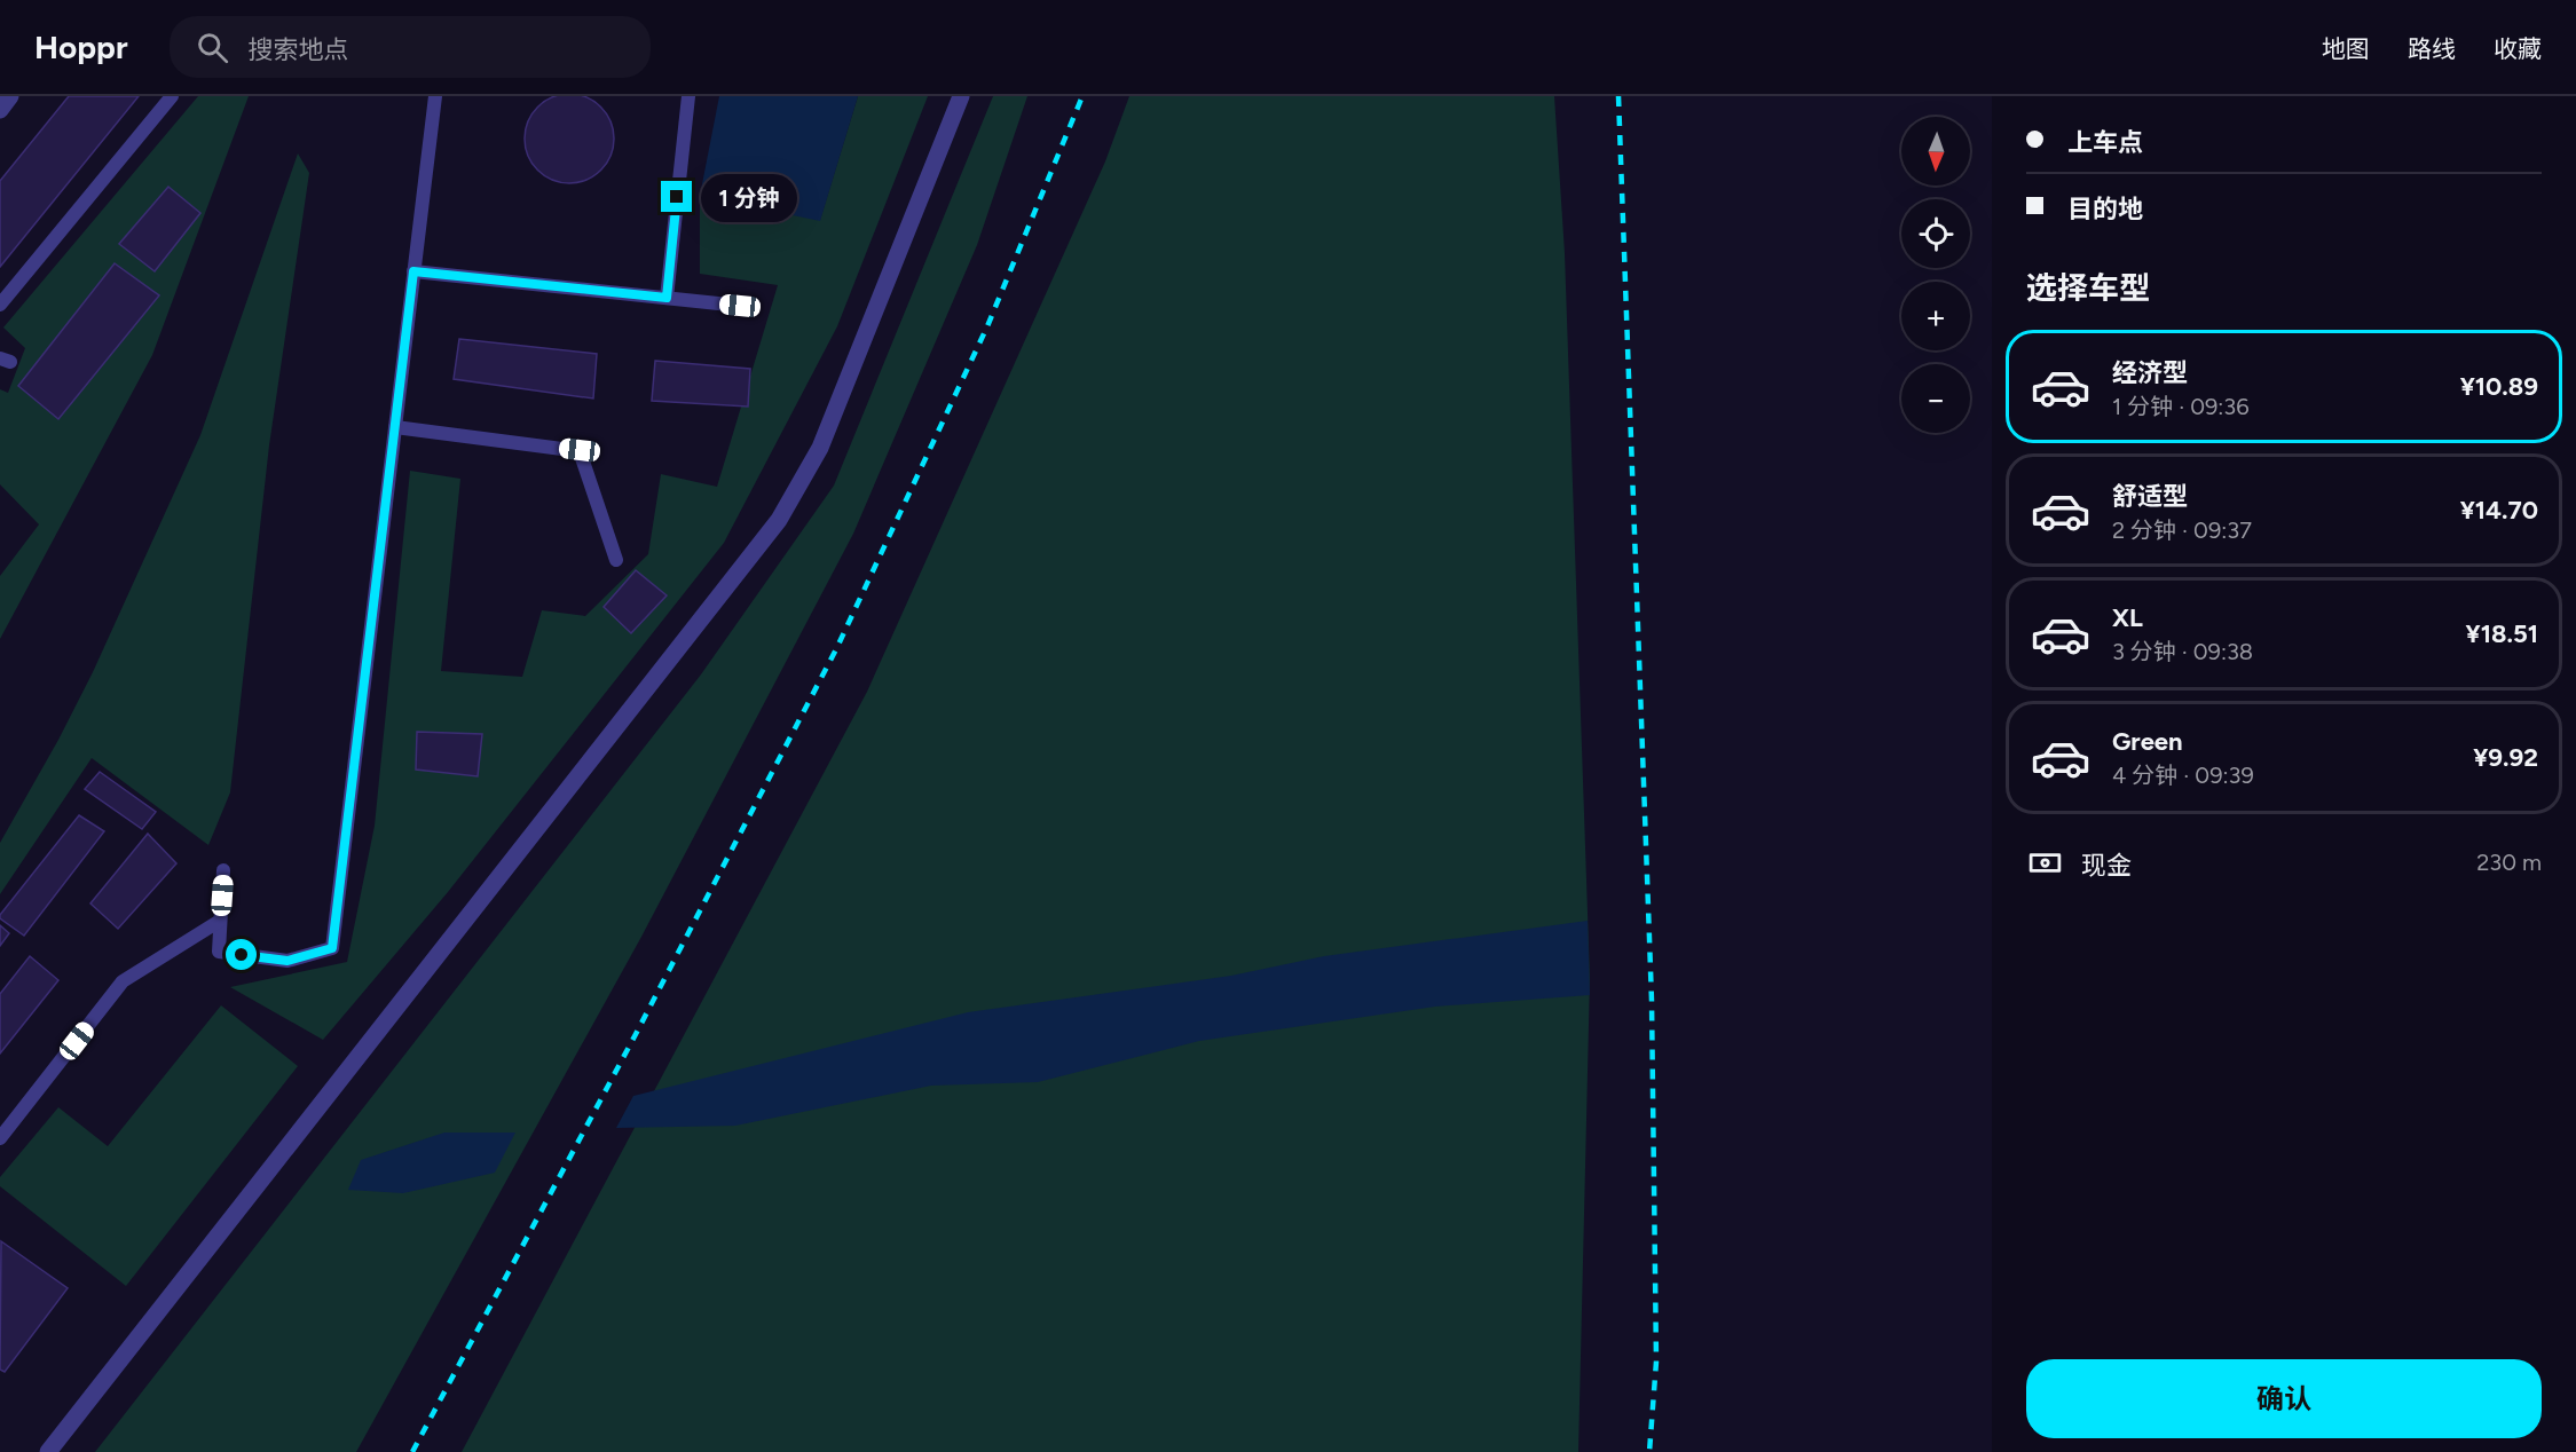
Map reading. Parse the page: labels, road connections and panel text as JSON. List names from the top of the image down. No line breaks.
{"north":"bottom","page":{"header":"Hoppr","search":"搜索地点","nav":["地图","路线","收藏"],"banner":["上车点","目的地"],"map_buttons":["+","−"],"bubble":"1 分钟","heading":"选择车型","list":[{"name":"经济型","note":"1 分钟 · 09:36","value":"¥10.89"},{"name":"舒适型","note":"2 分钟 · 09:37","value":"¥14.70"},{"name":"XL","note":"3 分钟 · 09:38","value":"¥18.51"},{"name":"Green","note":"4 分钟 · 09:39","value":"¥9.92"}],"pay":["现金","230 m"],"buttons":"确认"}}
